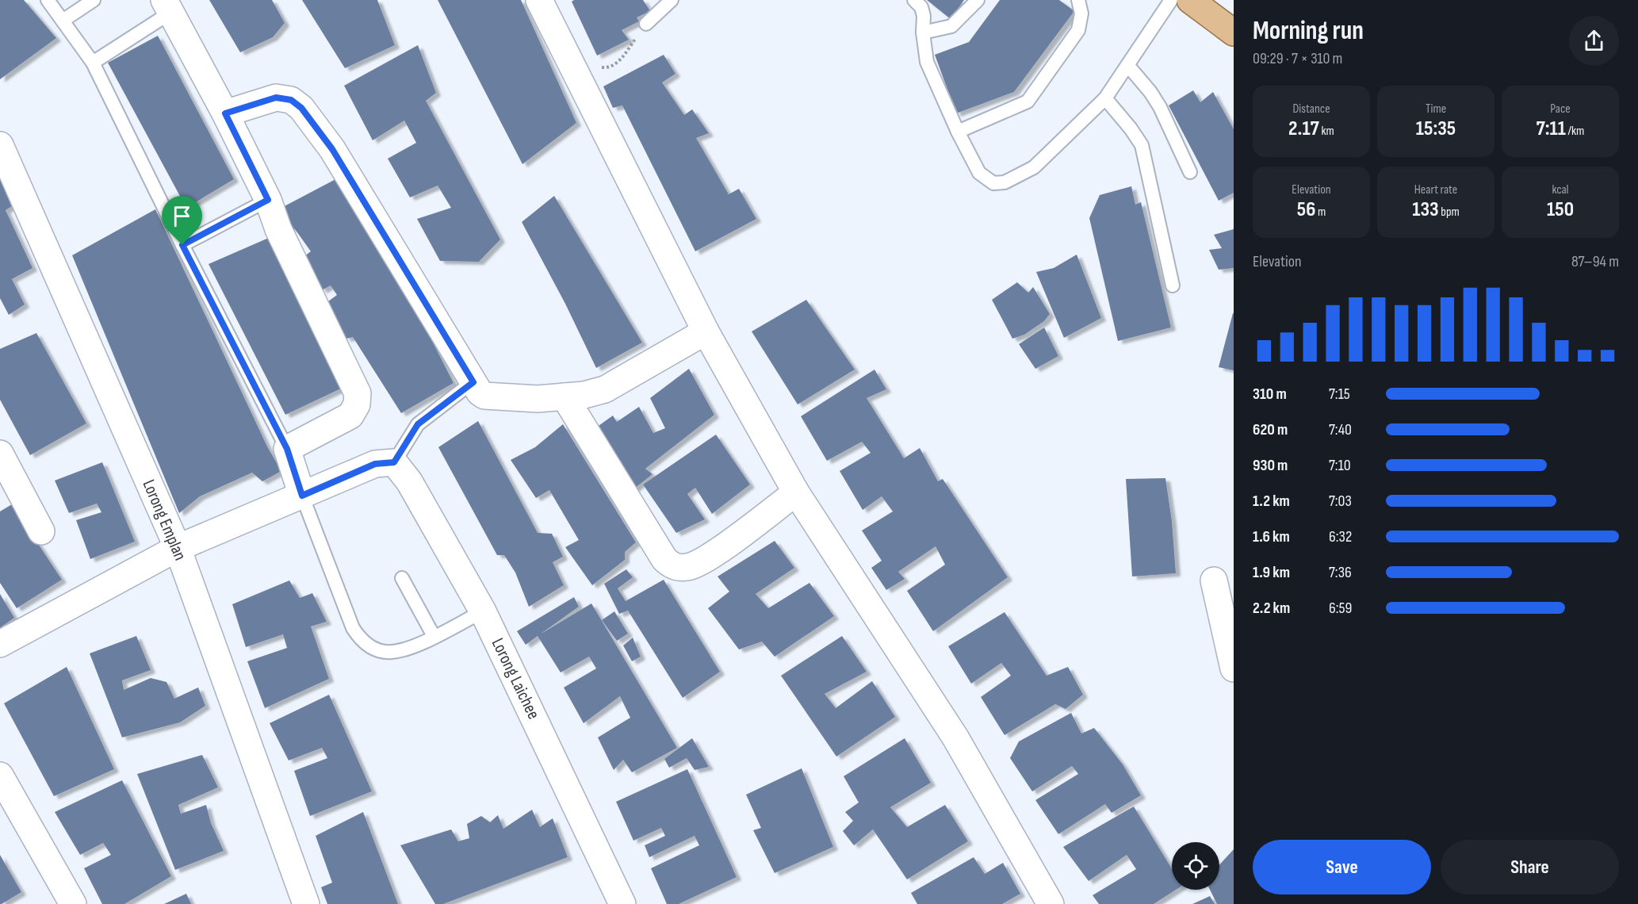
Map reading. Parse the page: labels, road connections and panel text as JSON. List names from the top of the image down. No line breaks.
{"streets":{"street":["Lorong Emplan","Lorong Laichee"]},"page":{"heading":["Morning run","09:29 · 7 × 310 m"],"stats":[["Distance","2.17 km"],["Time","15:35"],["Pace","7:11 /km"],["Elevation","56 m"],["Heart rate","133 bpm"],["kcal","150"]],"chart":["Elevation","87–94 m"],"list":[{"name":"310 m","note":"7:15"},{"name":"620 m","note":"7:40"},{"name":"930 m","note":"7:10"},{"name":"1.2 km","note":"7:03"},{"name":"1.6 km","note":"6:32"},{"name":"1.9 km","note":"7:36"},{"name":"2.2 km","note":"6:59"}],"buttons":["Save","Share"]}}
